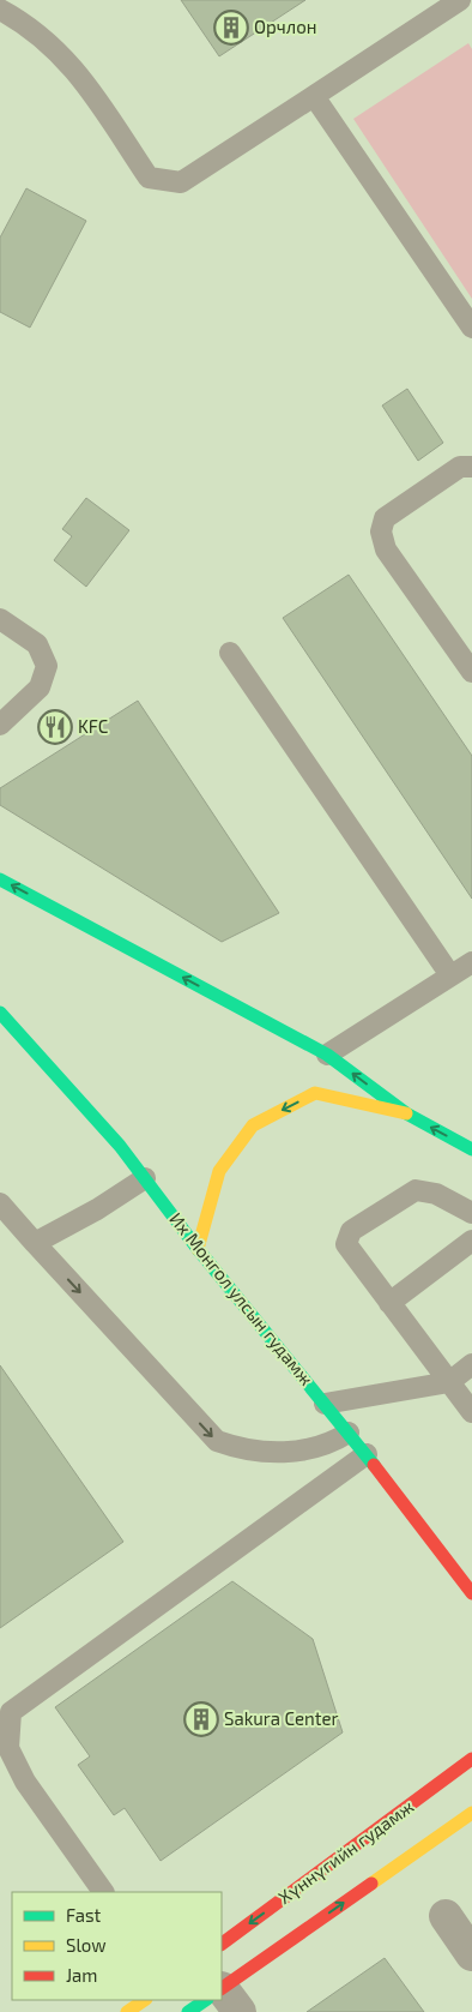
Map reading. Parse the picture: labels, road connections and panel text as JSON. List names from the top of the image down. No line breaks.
{"streets":{"main road":["Их Монгол улсын гудамж","Хүннүгийн гудамж"]},"places":{"building":["Орчлон","Sakura Center"],"restaurant":["KFC"]},"legend":["Fast","Slow","Jam"]}
